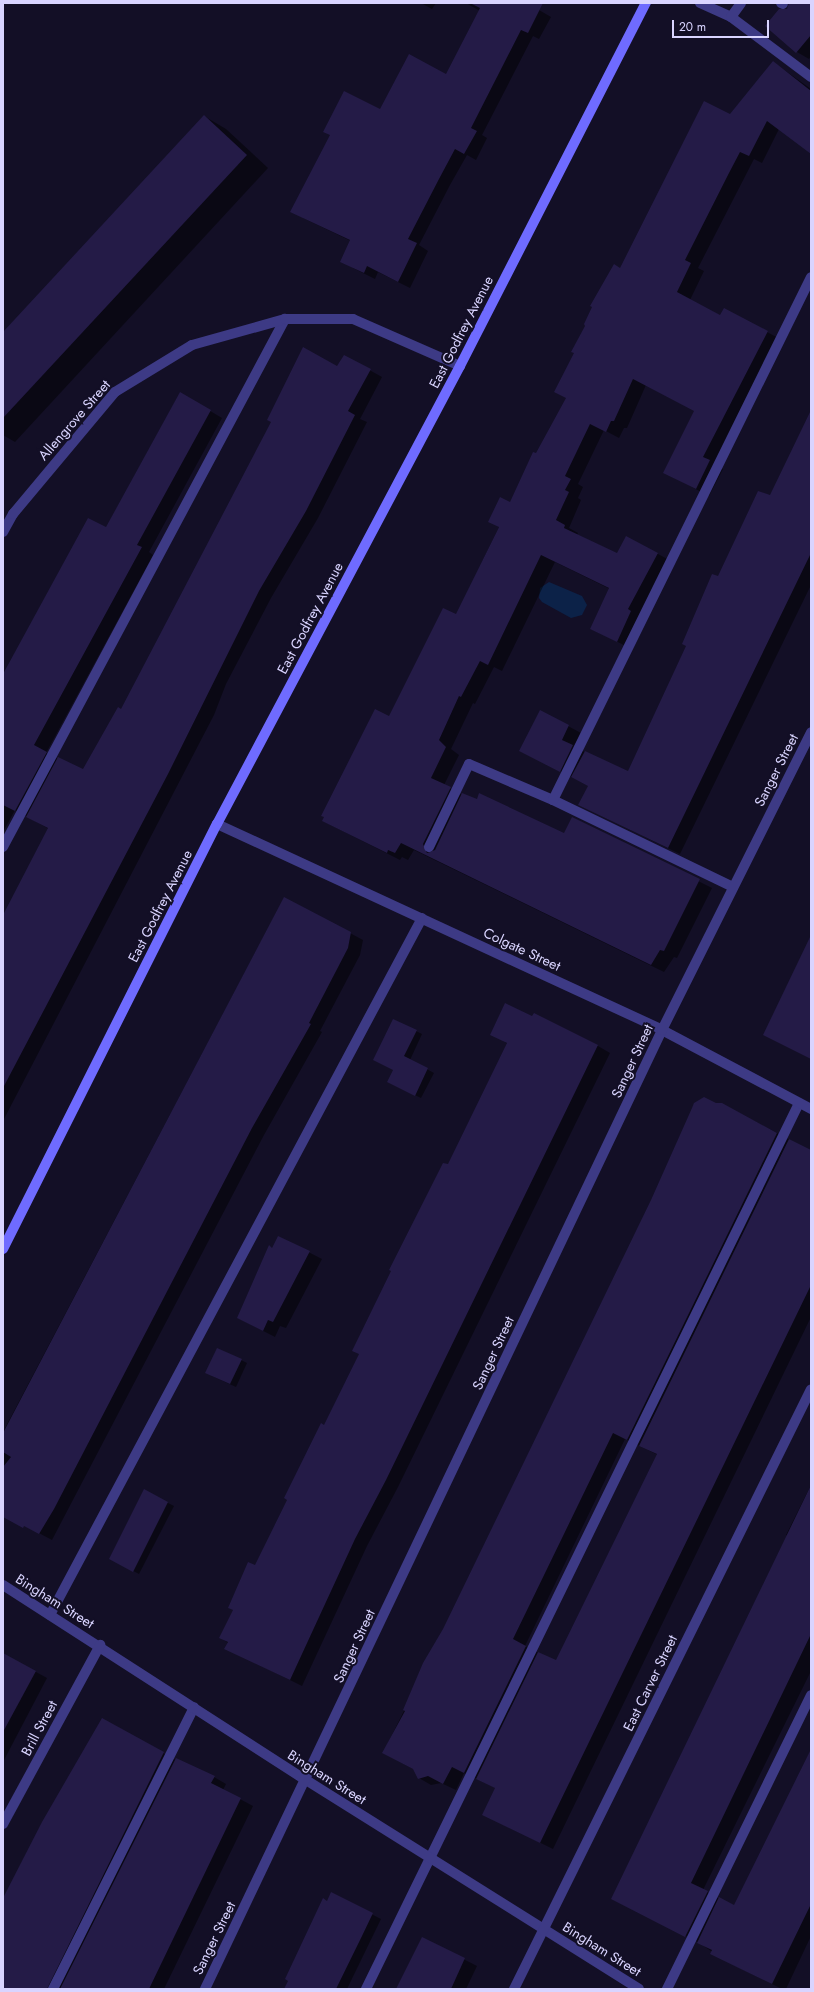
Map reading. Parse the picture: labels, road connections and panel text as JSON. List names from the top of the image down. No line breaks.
{"streets":{"street":["East Godfrey Avenue","Allengrove Street","Sanger Street","Colgate Street","Bingham Street","East Carver Street","Brill Street"]},"crossings":[["East Godfrey Avenue","Allengrove Street"],["East Godfrey Avenue","Colgate Street"],["Sanger Street","Colgate Street"],["Sanger Street","Bingham Street"],["Bingham Street","East Carver Street"],["Bingham Street","Brill Street"]],"scale_bar":"20 m"}
